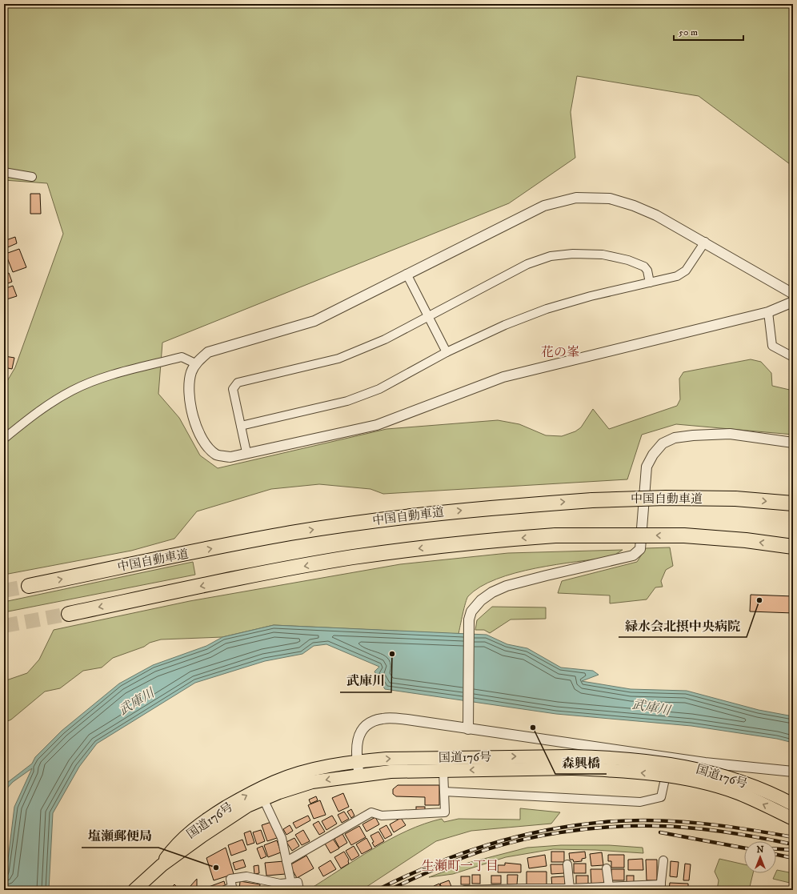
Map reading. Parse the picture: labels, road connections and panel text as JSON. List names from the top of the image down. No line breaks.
{"streets":{"highway":["中国自動車道","国道176号"]},"districts":["花の峯","生瀬町一丁目"],"water":["武庫川"],"places":["緑水会北摂中央病院","武庫川","森興橋","塩瀬郵便局"],"scale_bar":"50 m","north":"top"}
